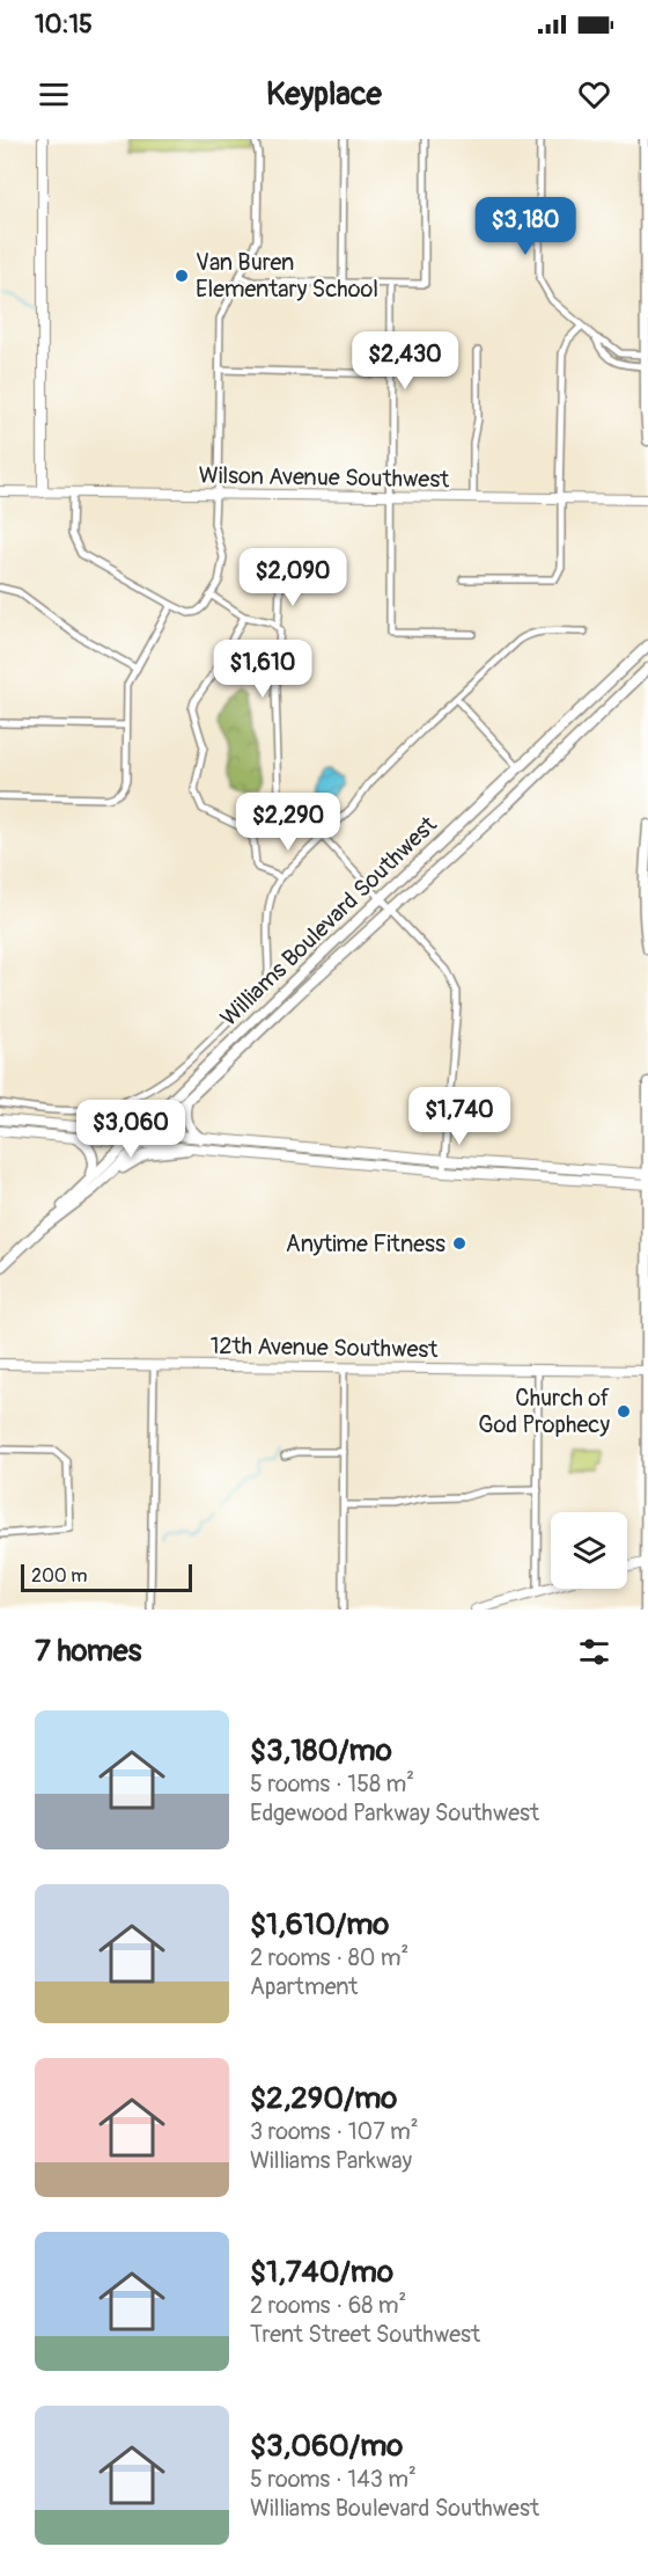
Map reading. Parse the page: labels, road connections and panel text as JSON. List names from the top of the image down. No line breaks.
{"streets":{"main road":["Wilson Avenue Southwest","Williams Boulevard Southwest","12th Avenue Southwest"]},"places":["Van Buren Elementary School","Anytime Fitness","Church of God Prophecy"],"scale_bar":"200 m","page":{"status":"10:15","header":"Keyplace","price":["$3,180","$2,430","$2,090","$1,610","$2,290","$1,740","$3,060"],"scale":"200 m","heading":"7 homes","list":[{"name":"$3,180/mo","note":"5 rooms · 158 m² · Edgewood Parkway Southwest"},{"name":"$1,610/mo","note":"2 rooms · 80 m² · Apartment"},{"name":"$2,290/mo","note":"3 rooms · 107 m² · Williams Parkway"},{"name":"$1,740/mo","note":"2 rooms · 68 m² · Trent Street Southwest"},{"name":"$3,060/mo","note":"5 rooms · 143 m² · Williams Boulevard Southwest"}]}}
